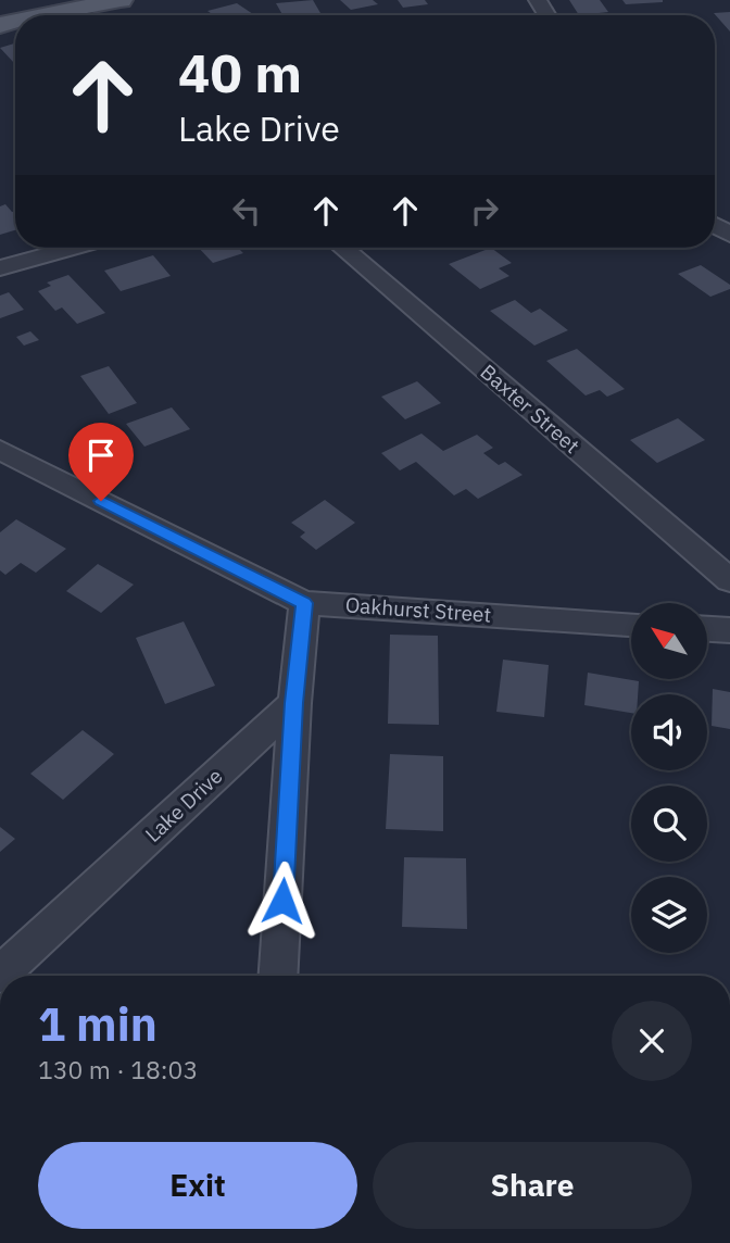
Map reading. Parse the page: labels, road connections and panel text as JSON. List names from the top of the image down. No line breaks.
{"streets":{"street":["Baxter Street","Oakhurst Street","Lake Drive"]},"north":"top left","page":{"turn":["40 m","Lake Drive"],"heading":["1 min","130 m · 18:03"],"buttons":["Exit","Share"]}}
